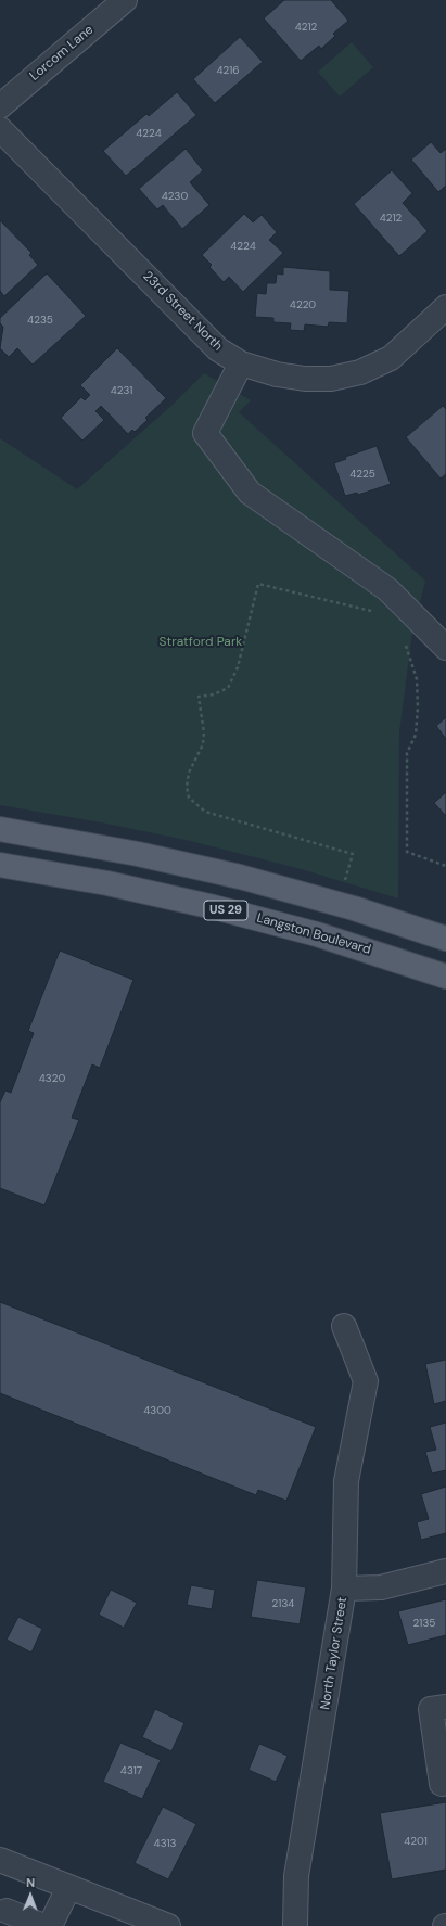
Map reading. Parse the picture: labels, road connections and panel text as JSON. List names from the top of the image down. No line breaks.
{"streets":{"main road":["US 29","Langston Boulevard"],"street":["Lorcom Lane","23rd Street North","North Taylor Street"]},"parks":["Stratford Park"],"house_numbers":["4212","4216","4224","4230","4212","4224","4220","4235","4231","4225","4320","4300","2134","2135","4317","4201","4313"],"north":"top"}
